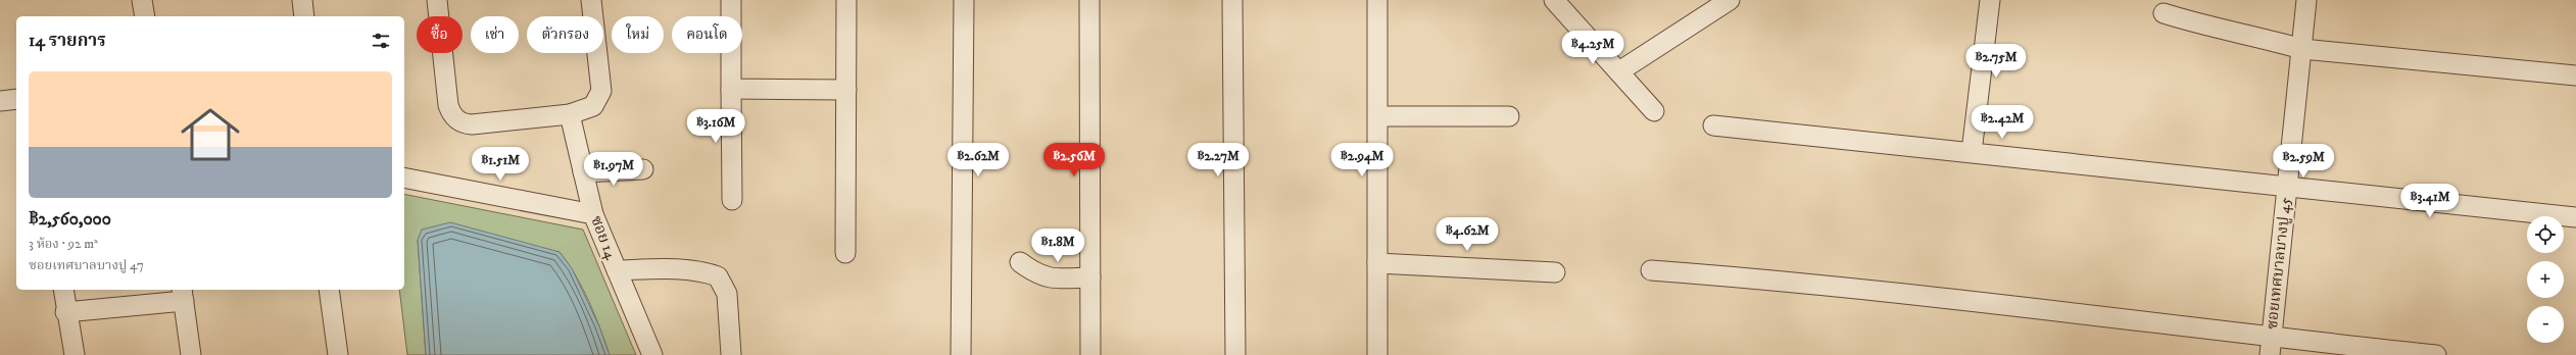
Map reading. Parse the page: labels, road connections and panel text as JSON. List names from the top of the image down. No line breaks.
{"streets":{"street":["ซอย 14","ซอยเทศบาลบางปู 45"]},"page":{"chip":["ซื้อ","เช่า","ตัวกรอง","ใหม่","คอนโด"],"heading":"14 รายการ","price":["฿4.25M","฿2.75M","฿2.42M","฿3.16M","฿2.62M","฿2.56M","฿2.27M","฿2.94M","฿2.59M","฿1.51M","฿1.97M","฿3.41M","฿4.62M","฿1.8M"],"list":[{"name":"฿2,560,000","note":"3 ห้อง · 92 m² · ซอยเทศบาลบางปู 47"}],"map_buttons":["+","−"]}}
